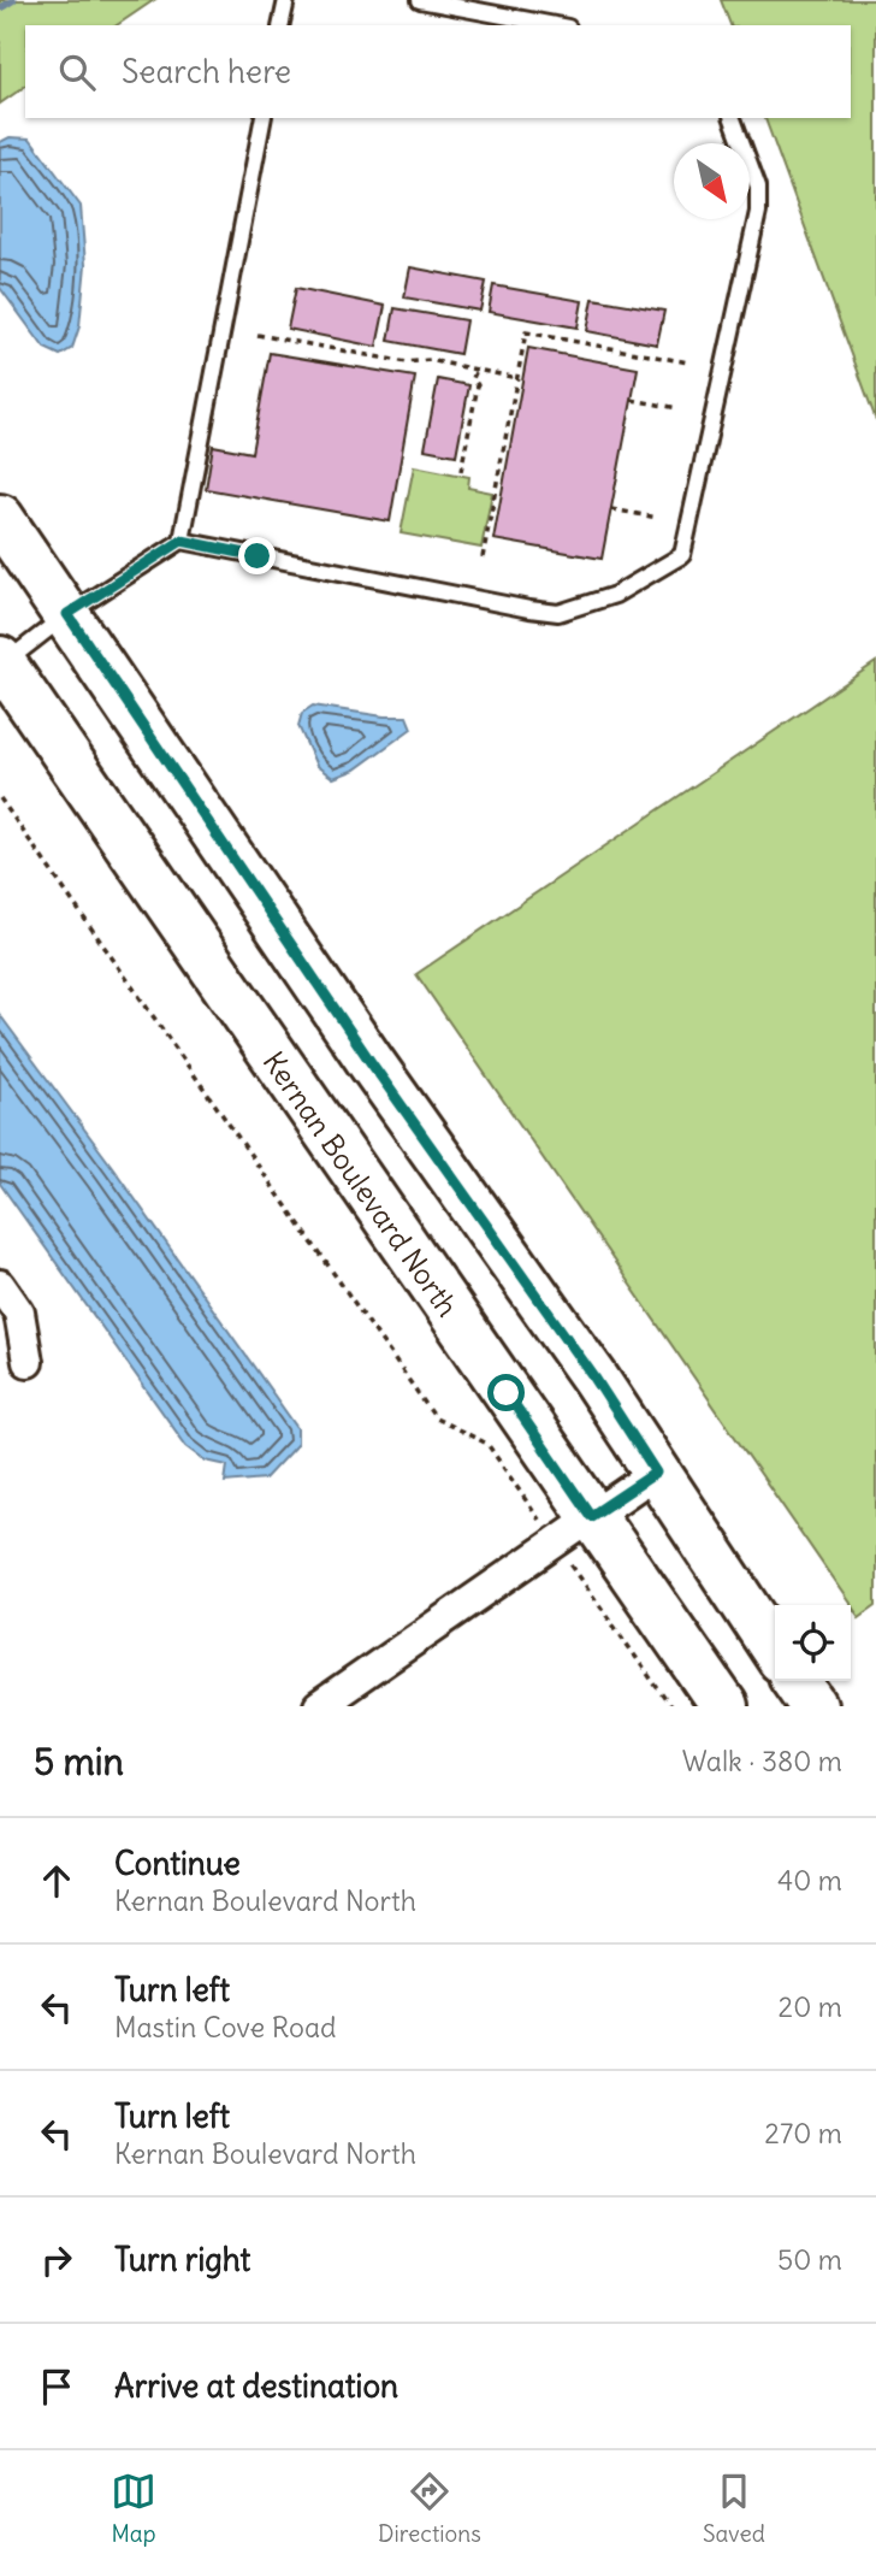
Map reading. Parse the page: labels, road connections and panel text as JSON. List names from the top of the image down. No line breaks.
{"streets":{"main road":["Kernan Boulevard North"]},"north":"bottom right","page":{"search":"Search here","heading":["5 min","Walk · 380 m"],"list":[["Continue","Kernan Boulevard North","40 m"],["Turn left","Mastin Cove Road","20 m"],["Turn left","Kernan Boulevard North","270 m"],["Turn right","50 m"],"Arrive at destination"],"nav":["Map","Directions","Saved"]}}
